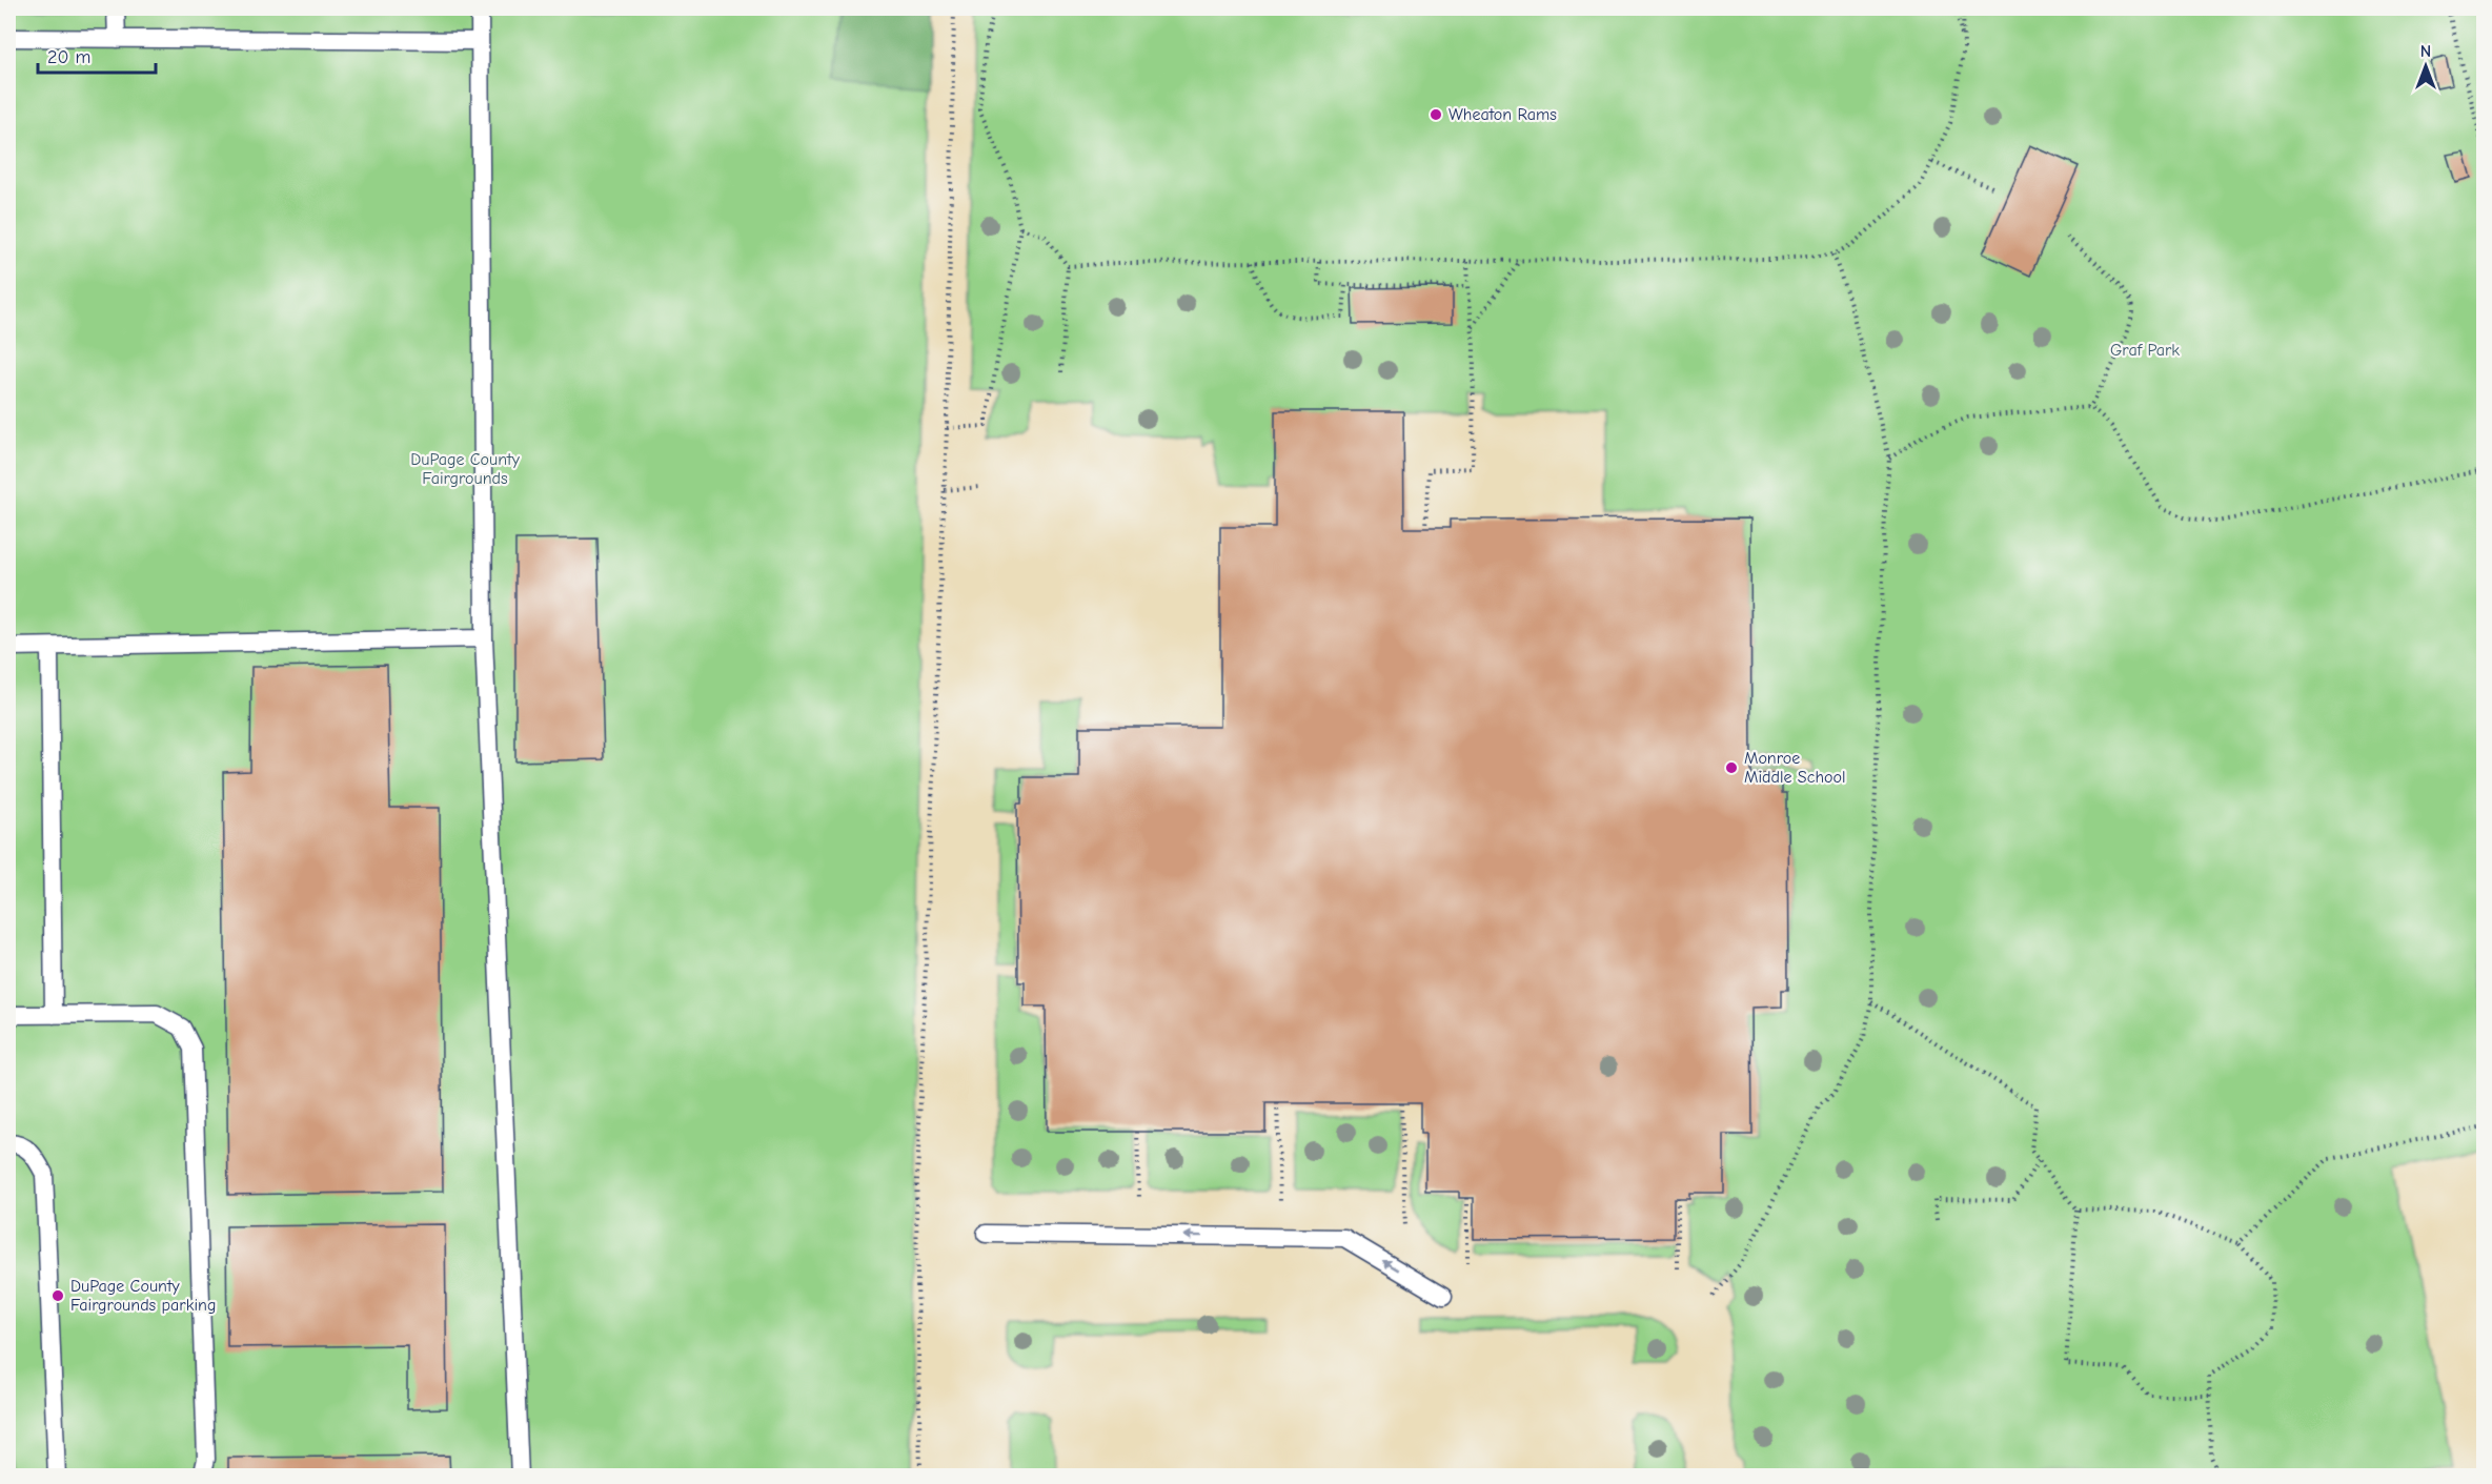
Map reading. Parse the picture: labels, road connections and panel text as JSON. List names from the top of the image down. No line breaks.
{"parks":["Graf Park","DuPage County Fairgrounds"],"places":["Wheaton Rams","Monroe Middle School","DuPage County Fairgrounds parking"],"scale_bar":"20 m","north":"top"}
